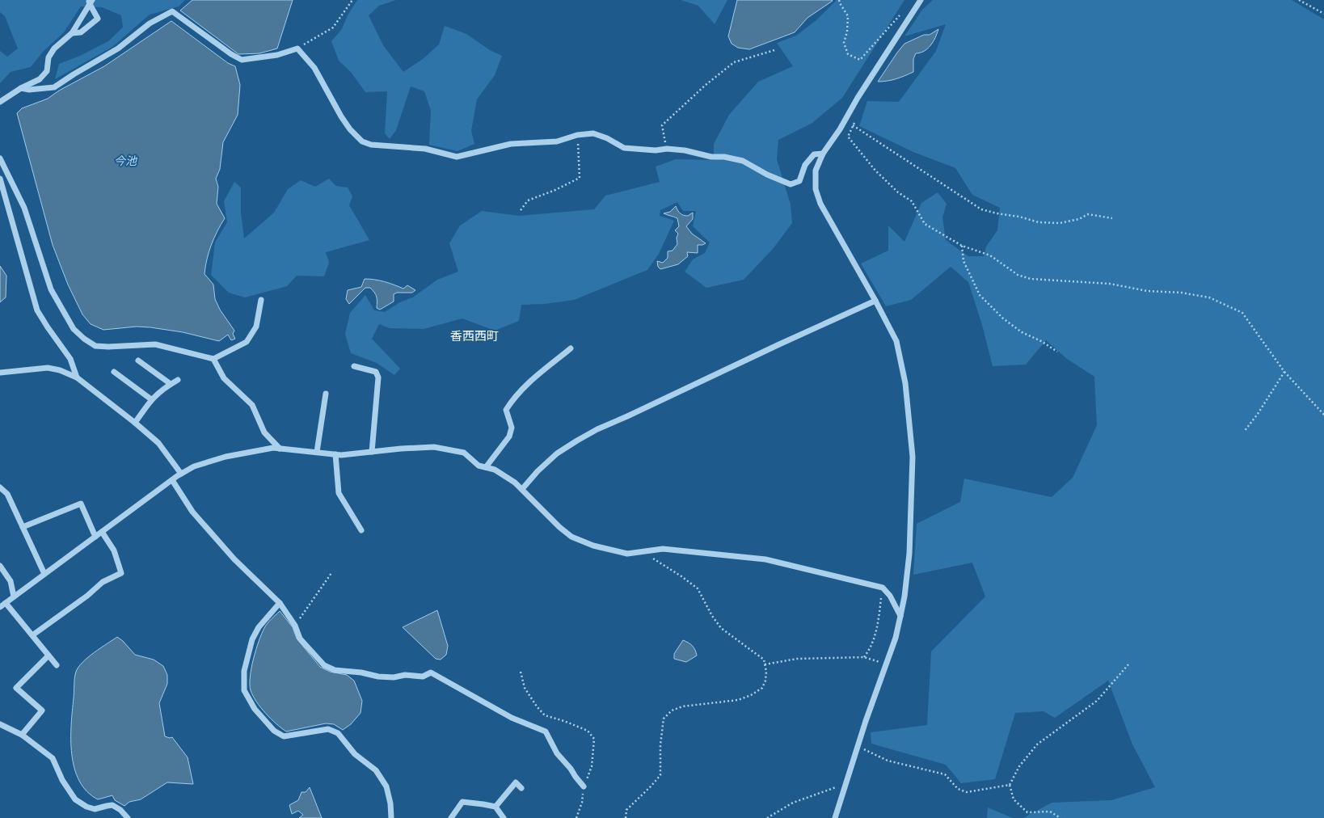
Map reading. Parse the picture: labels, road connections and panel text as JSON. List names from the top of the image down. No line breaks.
{"districts":["香西西町"],"water":["今池"]}
